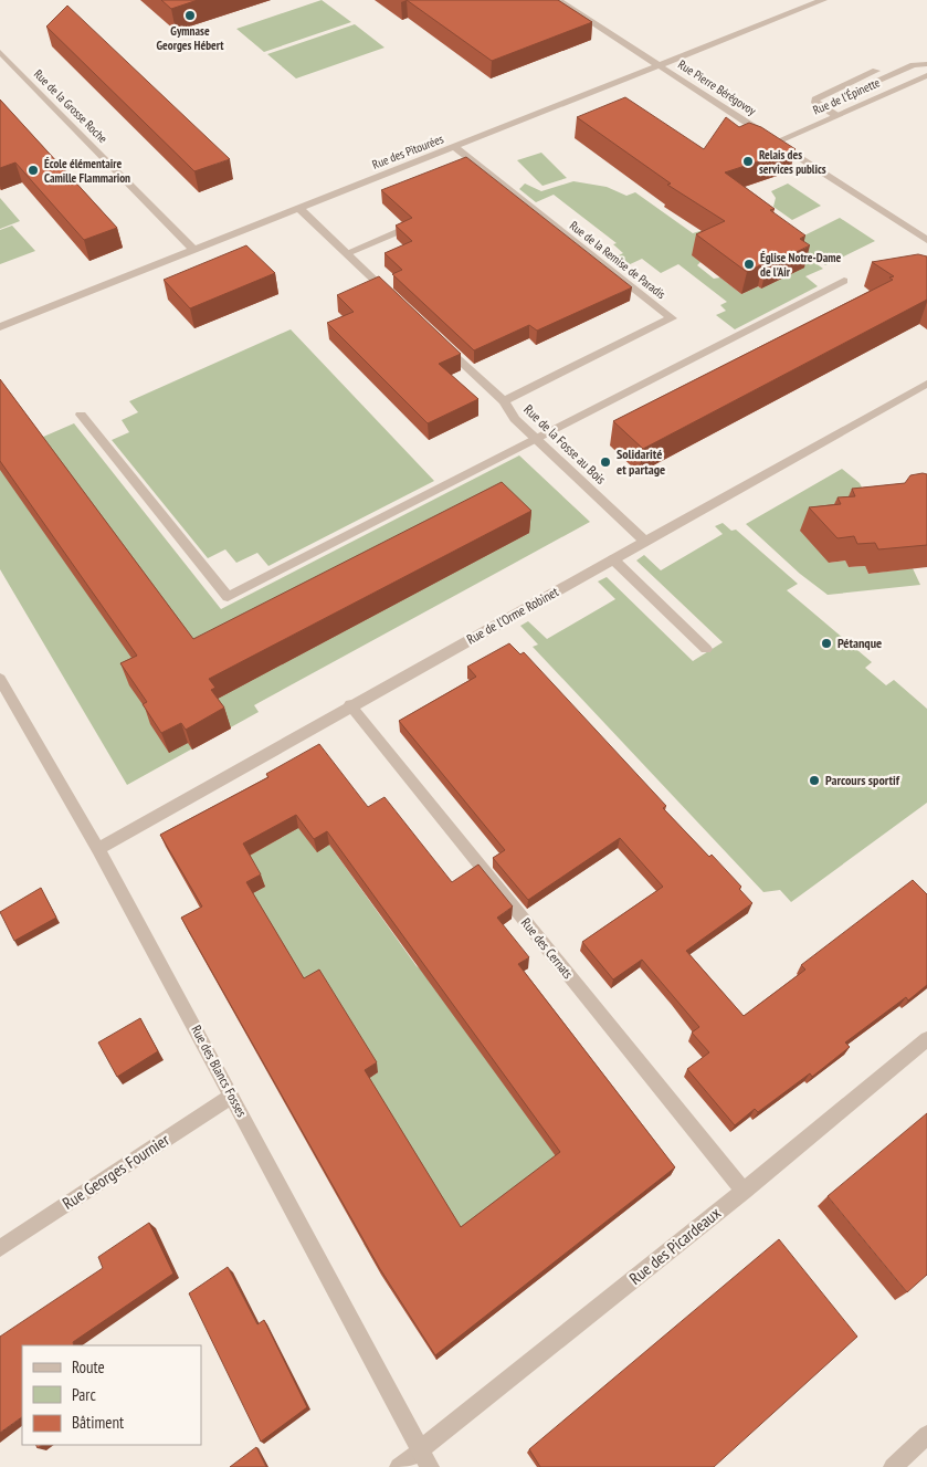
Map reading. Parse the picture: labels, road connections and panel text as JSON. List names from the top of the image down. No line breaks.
{"streets":{"street":["Rue Pierre Bérégovoy","Rue de l'Épinette","Rue de la Grosse Roche","Rue des Pitourées","Rue de la Remise de Paradis","Rue de la Fosse au Bois","Rue de l'Orme Robinet","Rue des Cernats","Rue des Blancs Fosses","Rue Georges Fournier","Rue des Picardeaux"]},"crossings":[["Rue Pierre Bérégovoy","Rue de l'Épinette"],["Rue Pierre Bérégovoy","Rue des Pitourées"],["Rue de la Grosse Roche","Rue des Pitourées"],["Rue des Pitourées","Rue de la Remise de Paradis"],["Rue de la Remise de Paradis","Rue de la Fosse au Bois"],["Rue de la Fosse au Bois","Rue de l'Orme Robinet"],["Rue de l'Orme Robinet","Rue des Cernats"],["Rue de l'Orme Robinet","Rue des Blancs Fosses"],["Rue des Cernats","Rue des Picardeaux"],["Rue des Blancs Fosses","Rue Georges Fournier"],["Rue des Blancs Fosses","Rue des Picardeaux"]],"places":["Gymnase Georges Hébert","Relais des services publics","École élémentaire Camille Flammarion","Église Notre-Dame de l'Air","Solidarité et partage","Pétanque","Parcours sportif"],"legend":["Route","Parc","Bâtiment"]}
